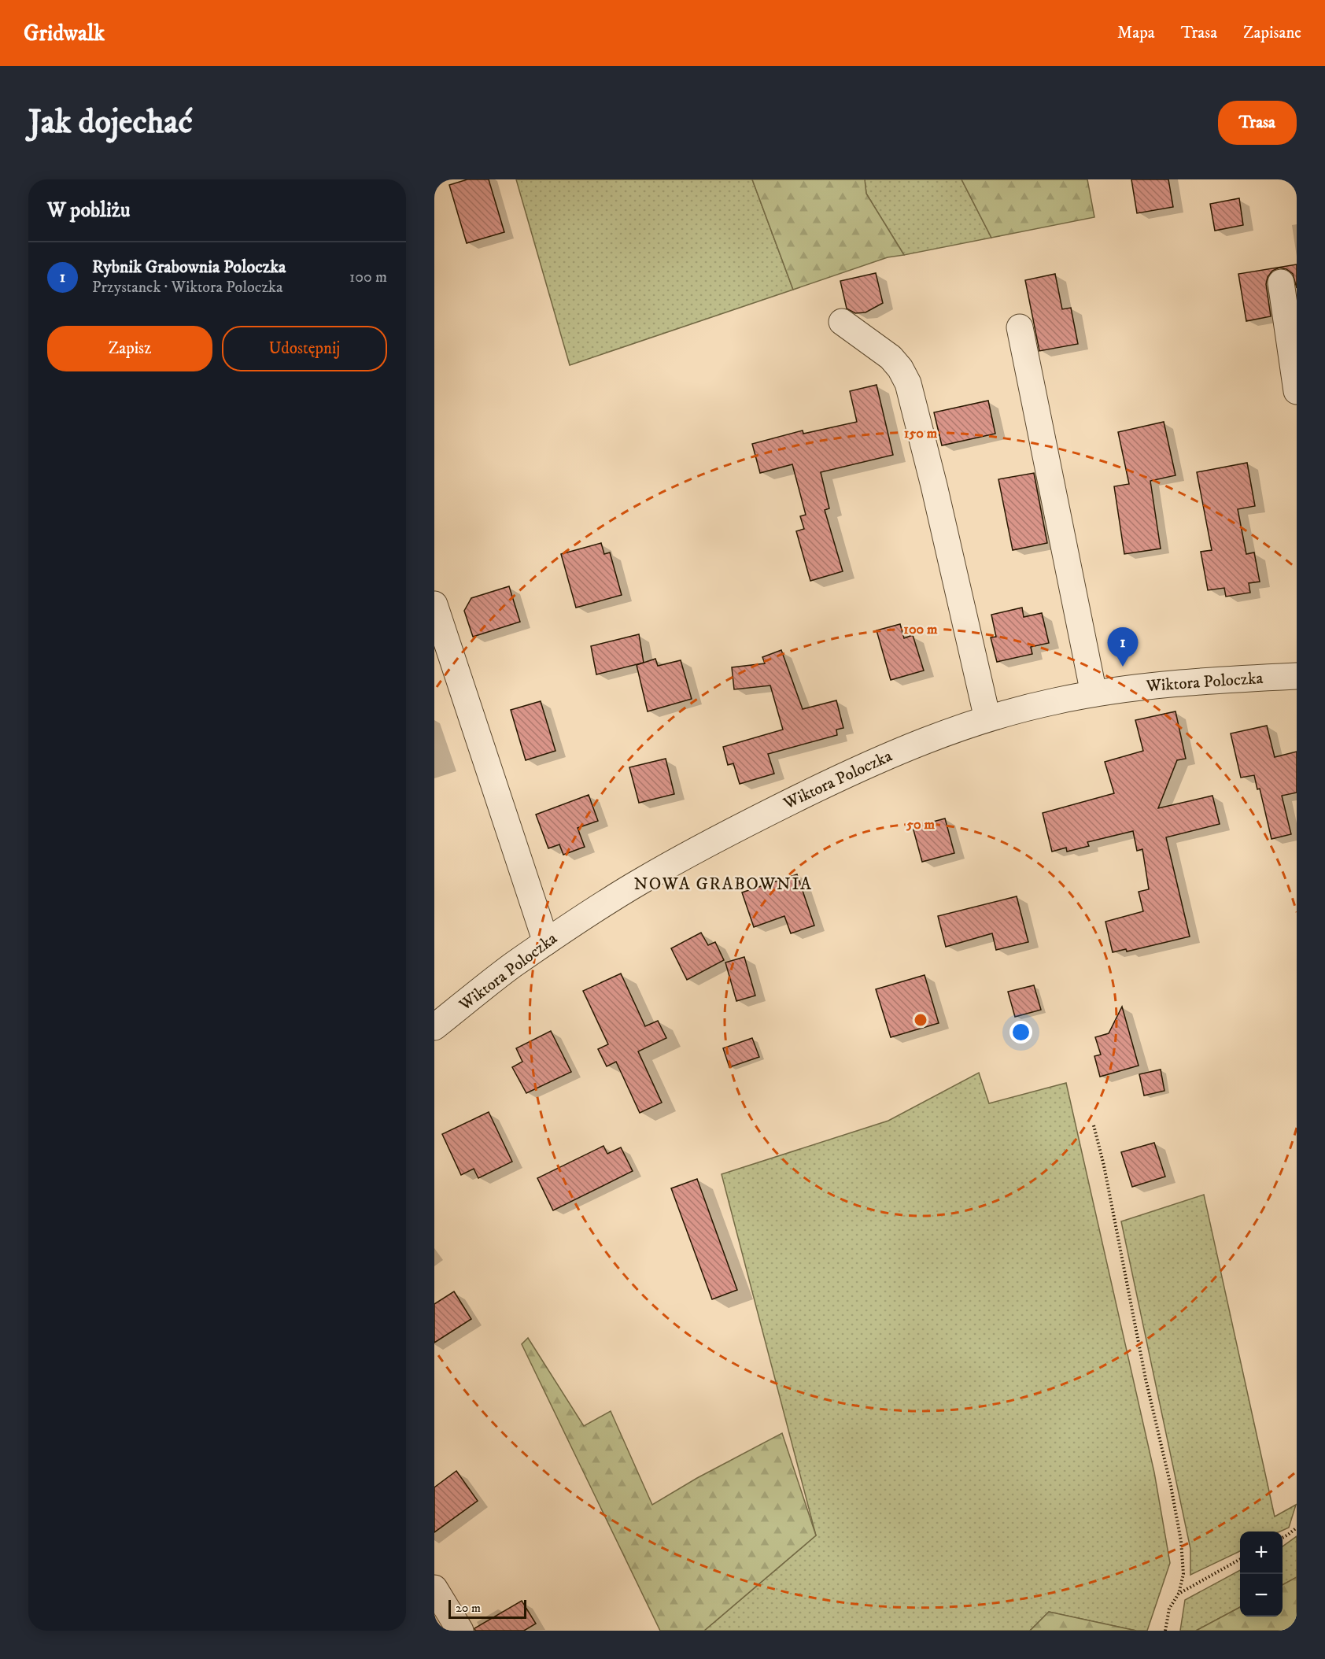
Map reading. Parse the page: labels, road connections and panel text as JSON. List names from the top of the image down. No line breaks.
{"streets":{"street":["Wiktora Poloczka"]},"districts":["NOWA GRABOWNIA"],"scale_bar":"20 m","page":{"header":"Gridwalk","nav":["Mapa","Trasa","Zapisane"],"buttons":["Trasa",["Zapisz","Udostępnij"]],"title":"Jak dojechać","heading":"W pobliżu","list":[{"mark":"1","name":"Rybnik Grabownia Poloczka","note":"Przystanek · Wiktora Poloczka","value":"100 m"}],"pins":"1","map_buttons":["+","−"],"scale":"20 m"},"rings":["150 m","100 m","50 m"]}
